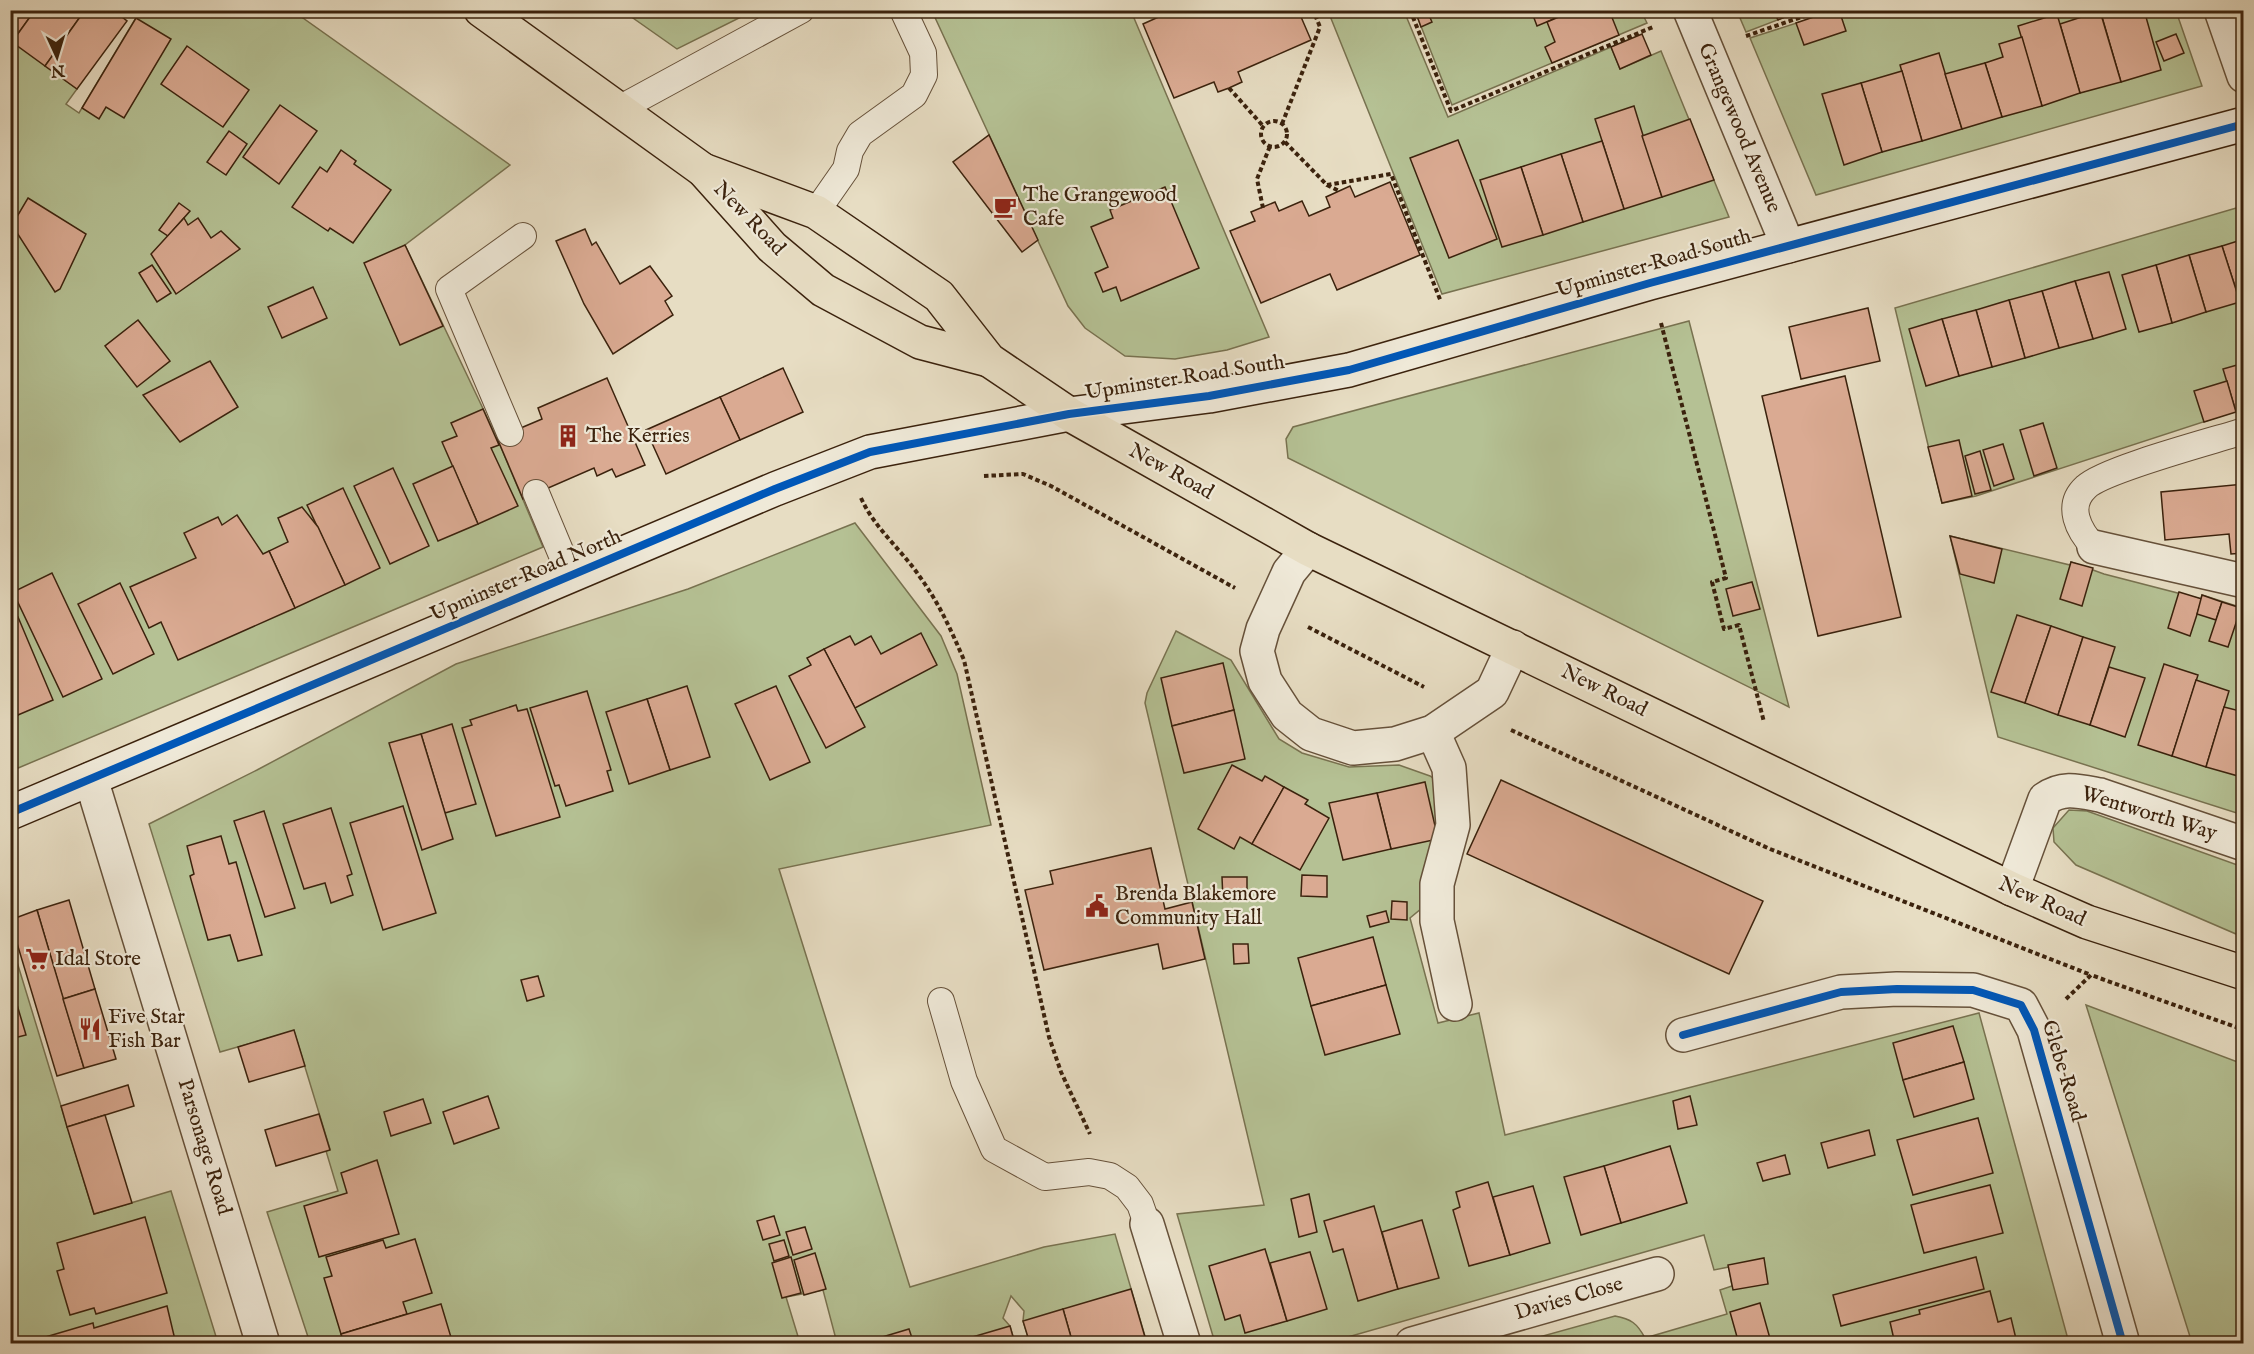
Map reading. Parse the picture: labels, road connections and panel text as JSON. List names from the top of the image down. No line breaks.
{"streets":{"main road":["New Road"],"street":["Grangewood Avenue","Upminster Road South","Upminster Road North","Wentworth Way","Glebe Road","Parsonage Road","Davies Close"]},"crossings":[["Grangewood Avenue","Upminster Road South"],["New Road","Upminster Road South"],["New Road","Upminster Road North"],["New Road","Wentworth Way"],["Upminster Road South","Upminster Road North"],["Upminster Road North","Parsonage Road"]],"places":{"cafe":["The Grangewood Cafe"],"building":["The Kerries"],"public building":["Brenda Blakemore Community Hall"],"supermarket":["Idal Store"],"restaurant":["Five Star Fish Bar"]},"north":"bottom"}
